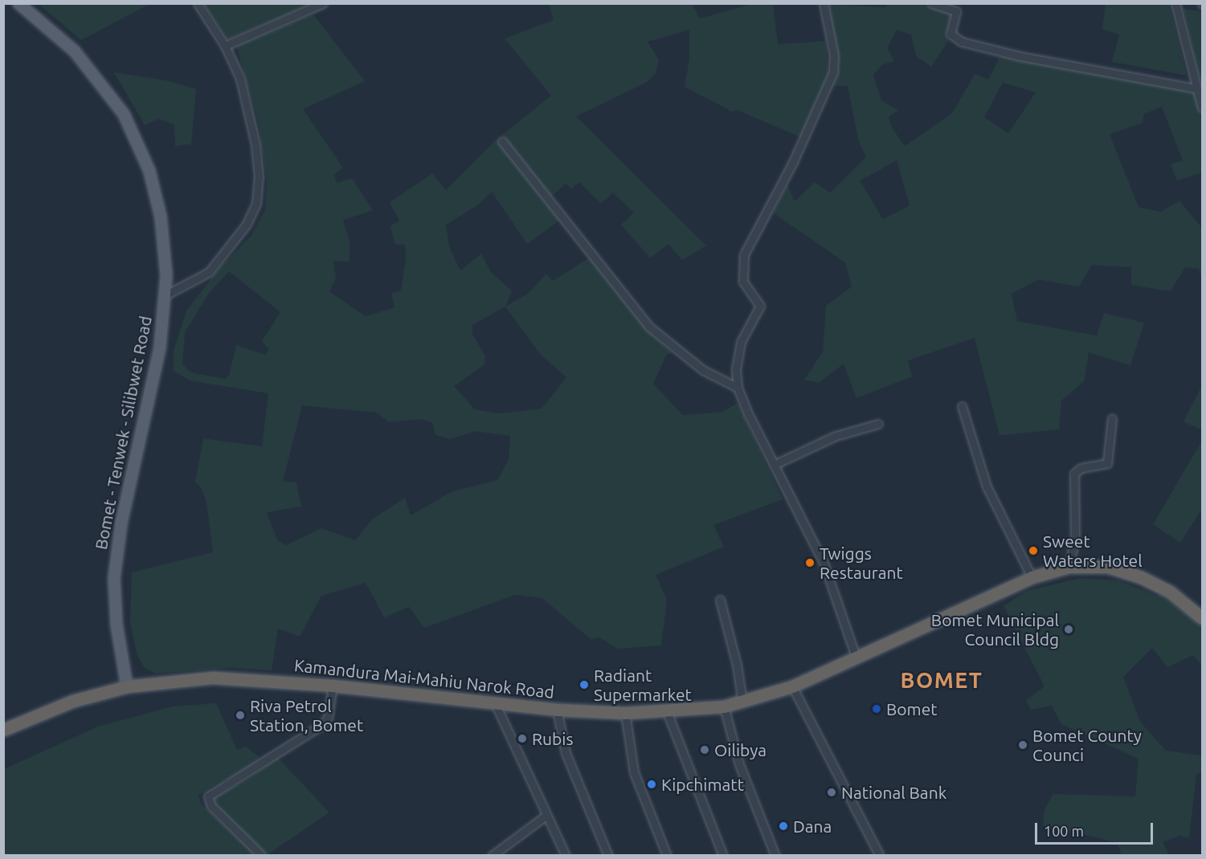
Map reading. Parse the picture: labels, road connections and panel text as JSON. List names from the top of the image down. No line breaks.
{"streets":{"highway":["Kamandura Mai-Mahiu Narok Road"],"main road":["Bomet - Tenwek - Silibwet Road"]},"crossings":[["Bomet - Tenwek - Silibwet Road","Kamandura Mai-Mahiu Narok Road"]],"districts":["BOMET"],"places":["Sweet Waters Hotel","Twiggs Restaurant","Bomet Municipal Council Bldg","Radiant Supermarket","Bomet","Riva Petrol Station, Bomet","Rubis","Bomet County Counci","Oilibya","Kipchimatt","National Bank","Dana"],"scale_bar":"100 m"}
